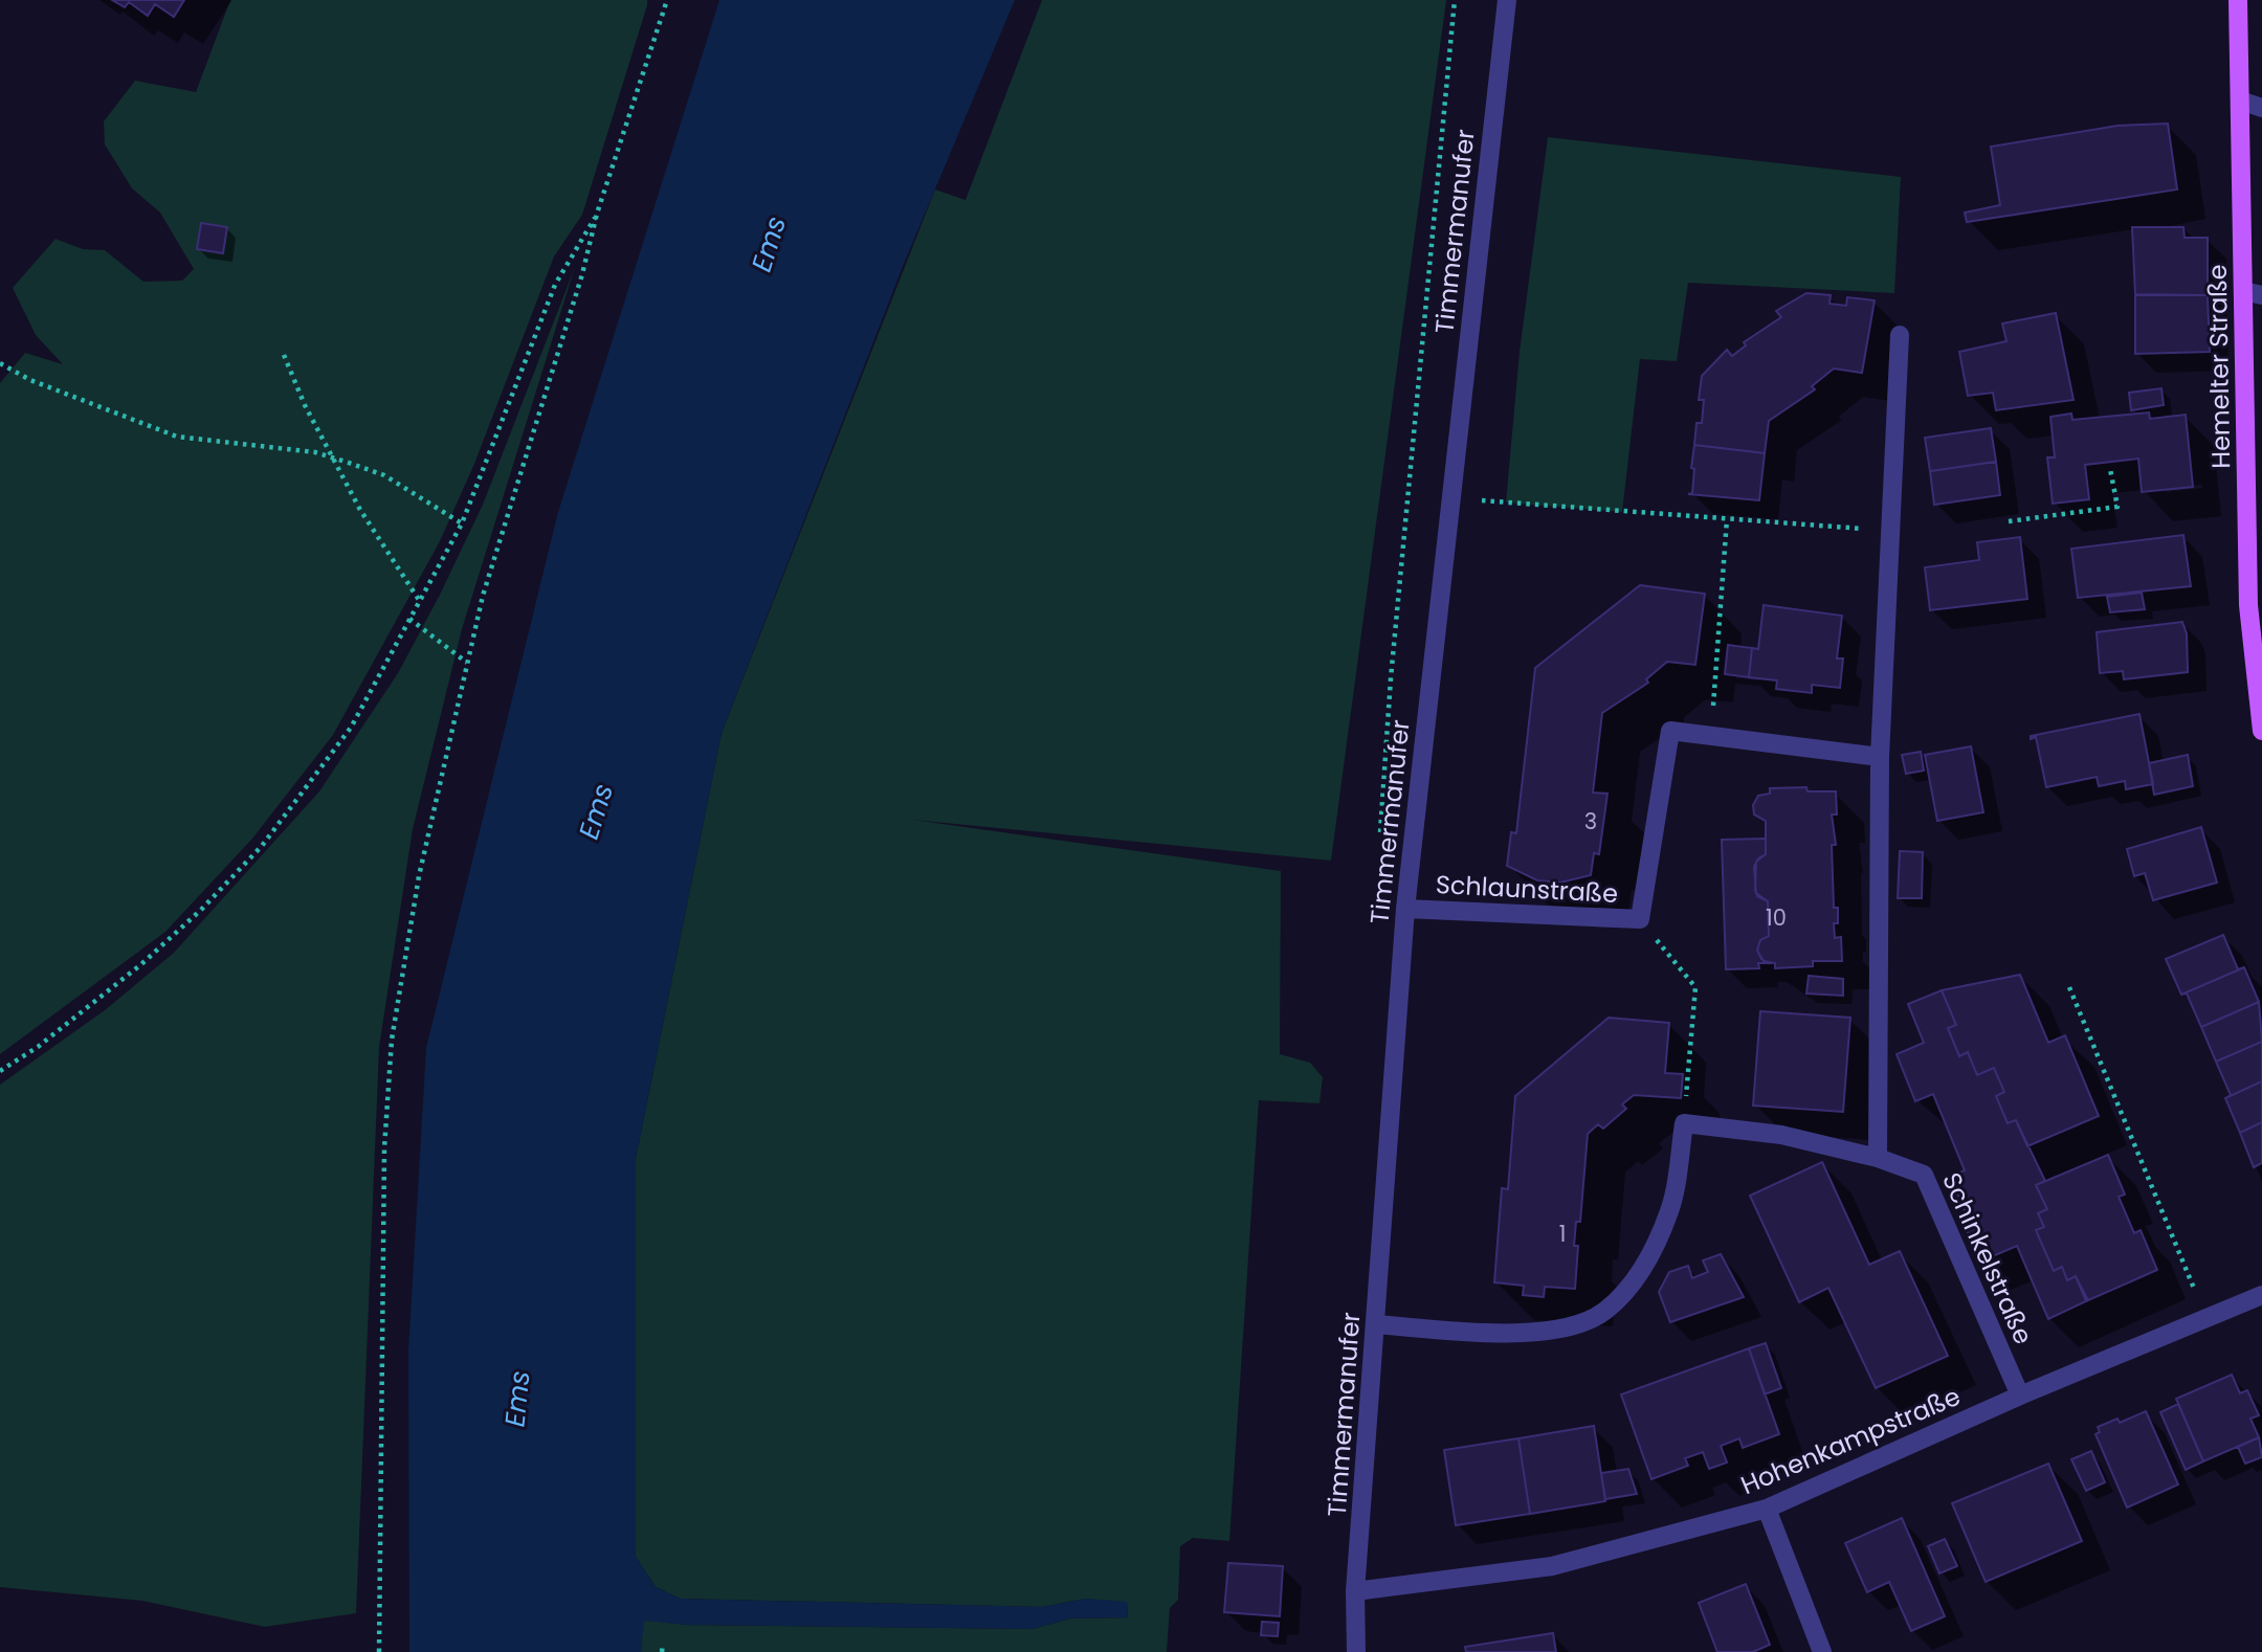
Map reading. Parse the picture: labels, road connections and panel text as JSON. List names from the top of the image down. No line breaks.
{"streets":{"main road":["Hemelter Straße"],"street":["Timmermanufer","Schlaunstraße","Schinkelstraße","Hohenkampstraße"]},"crossings":[["Timmermanufer","Schlaunstraße"],["Timmermanufer","Hohenkampstraße"],["Schinkelstraße","Hohenkampstraße"]],"water":["Ems"],"house_numbers":["3","10","1"]}
